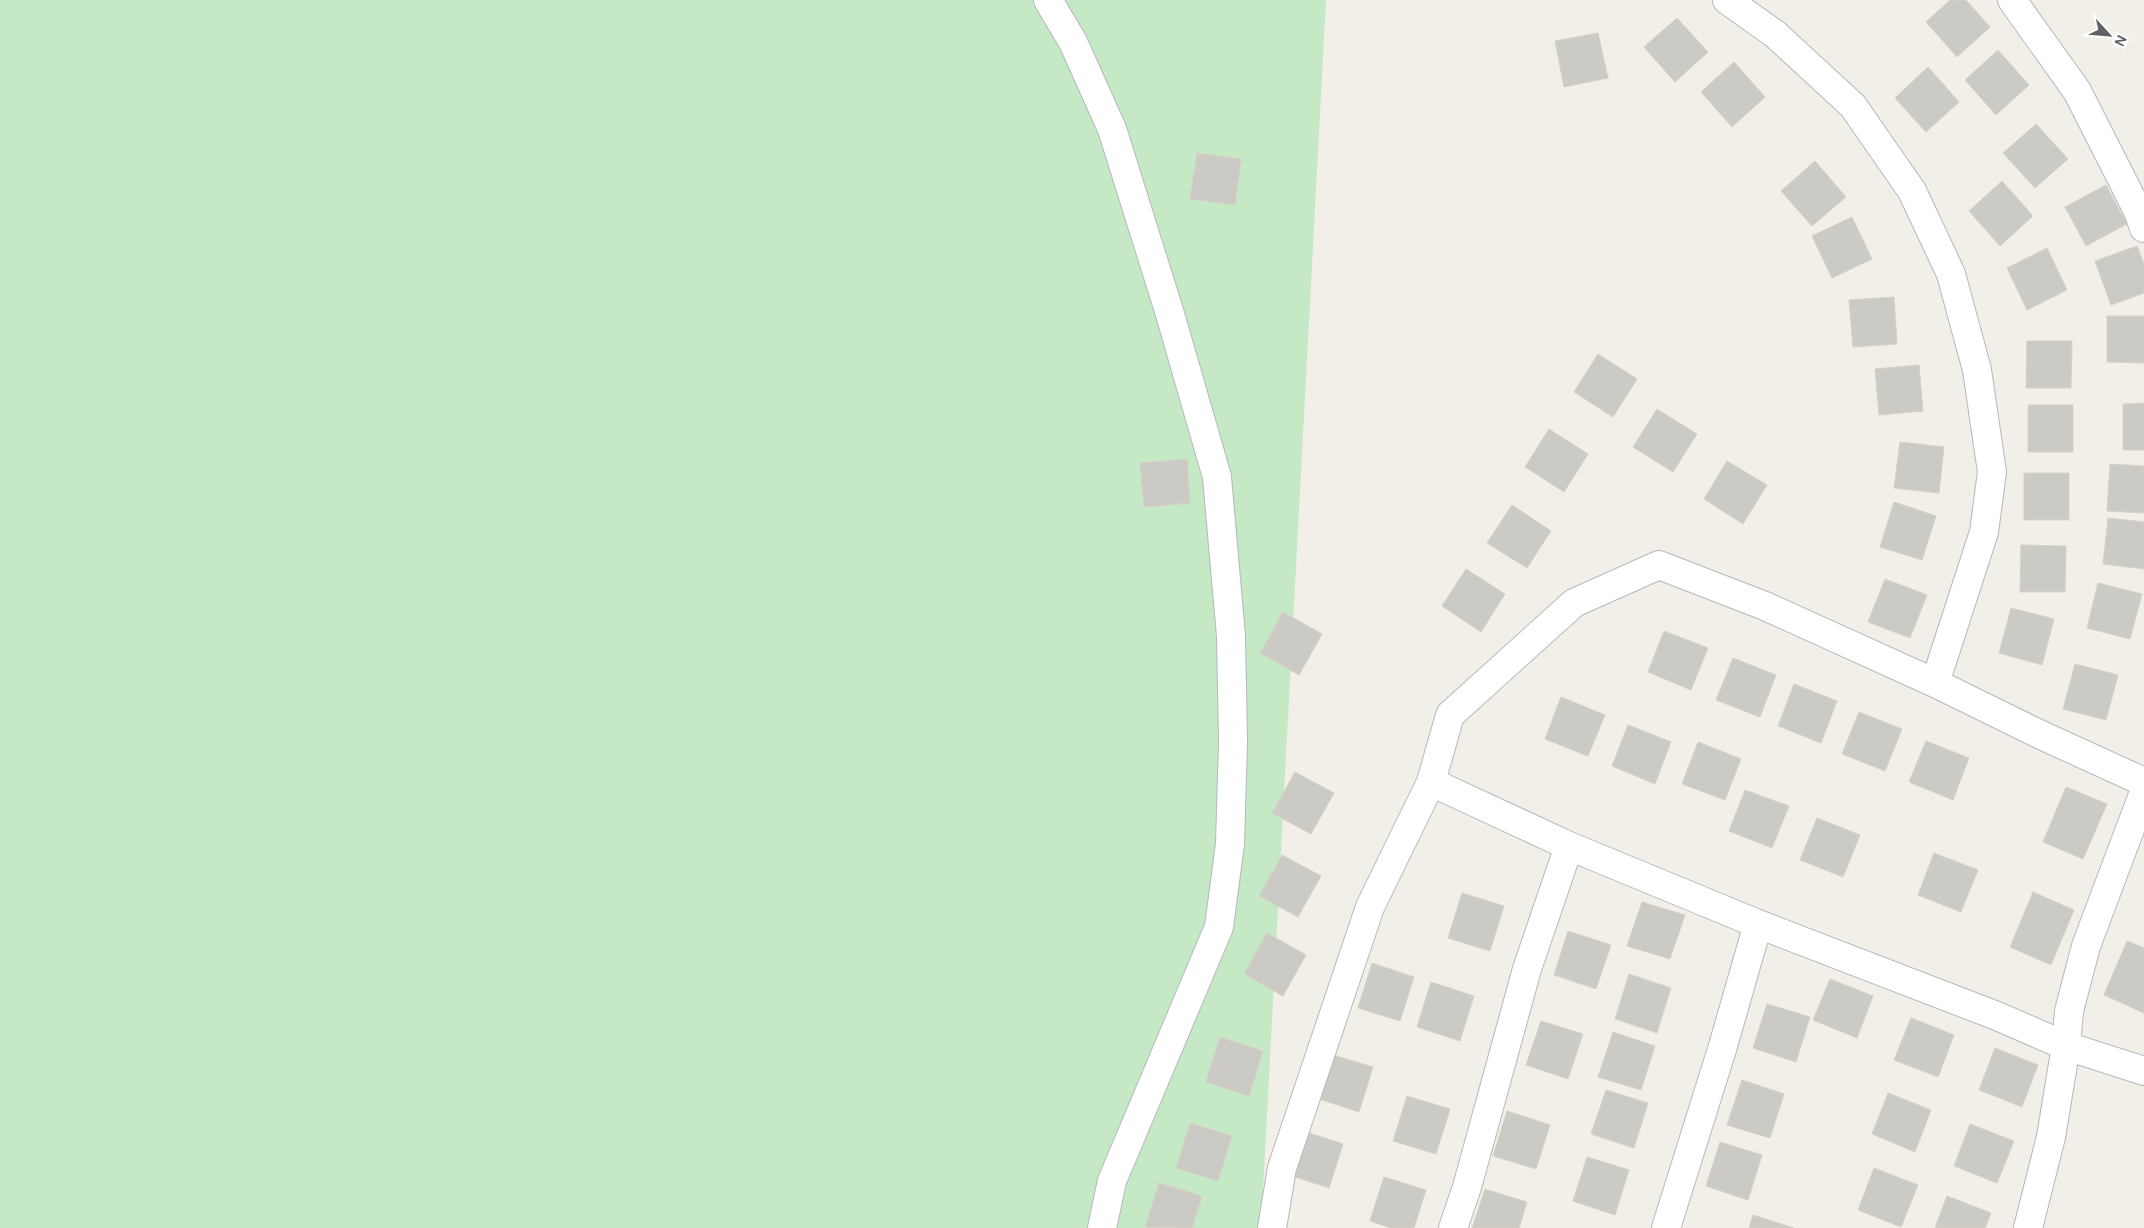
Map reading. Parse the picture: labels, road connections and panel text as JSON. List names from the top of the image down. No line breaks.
{"north":"bottom right"}
